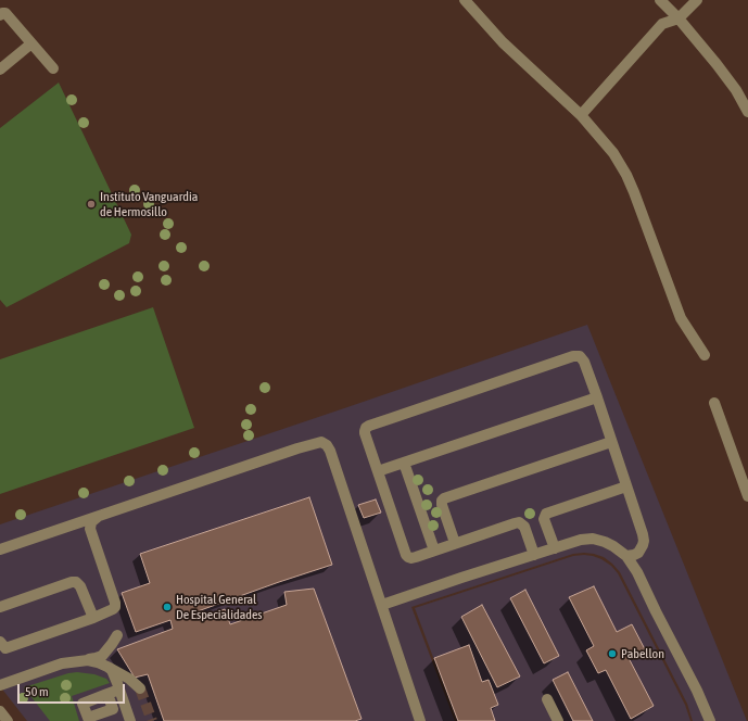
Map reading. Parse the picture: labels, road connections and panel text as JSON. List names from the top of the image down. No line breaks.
{"places":["Instituto Vanguardia de Hermosillo","Hospital General De Especialidades","Pabellon"],"scale_bar":"50 m"}
